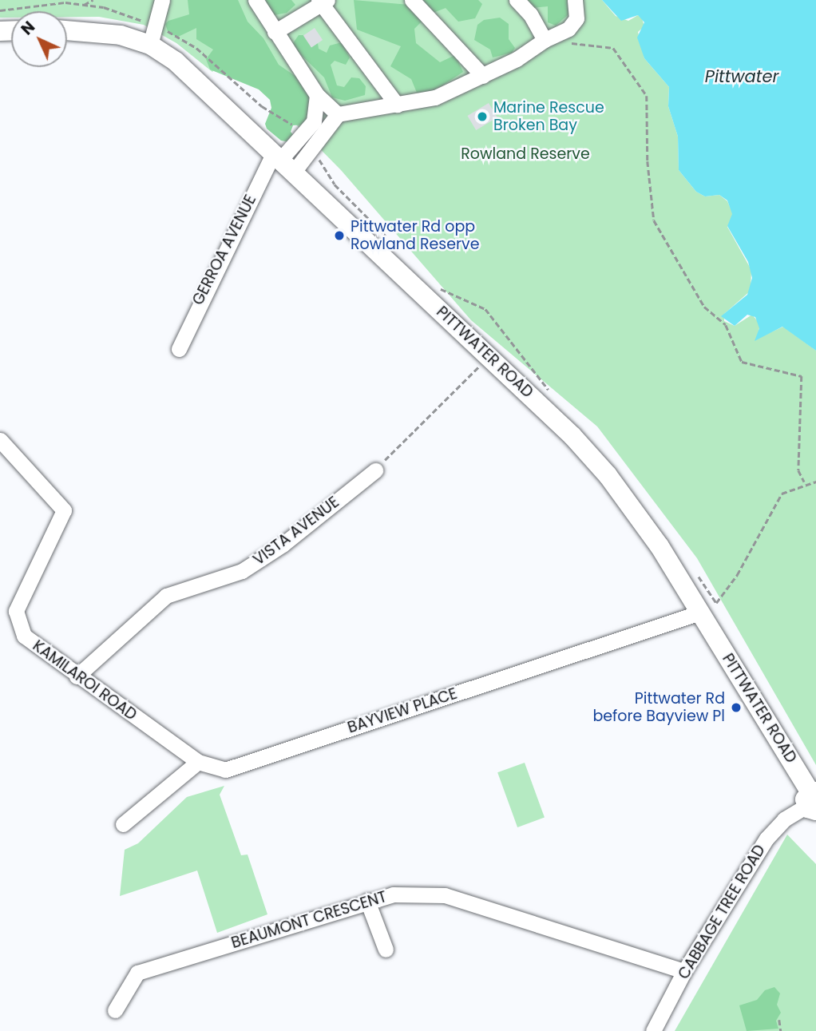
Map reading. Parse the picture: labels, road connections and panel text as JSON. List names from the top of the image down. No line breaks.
{"streets":{"main road":["PITTWATER ROAD"],"street":["GERROA AVENUE","VISTA AVENUE","KAMILAROI ROAD","BAYVIEW PLACE","CABBAGE TREE ROAD","BEAUMONT CRESCENT"]},"crossings":[["GERROA AVENUE","PITTWATER ROAD"],["PITTWATER ROAD","BAYVIEW PLACE"],["PITTWATER ROAD","CABBAGE TREE ROAD"],["VISTA AVENUE","KAMILAROI ROAD"],["KAMILAROI ROAD","BAYVIEW PLACE"],["CABBAGE TREE ROAD","BEAUMONT CRESCENT"]],"water":["Pittwater"],"parks":["Rowland Reserve"],"places":["Marine Rescue Broken Bay","Pittwater Rd opp Rowland Reserve","Pittwater Rd before Bayview Pl"],"north":"top left"}
